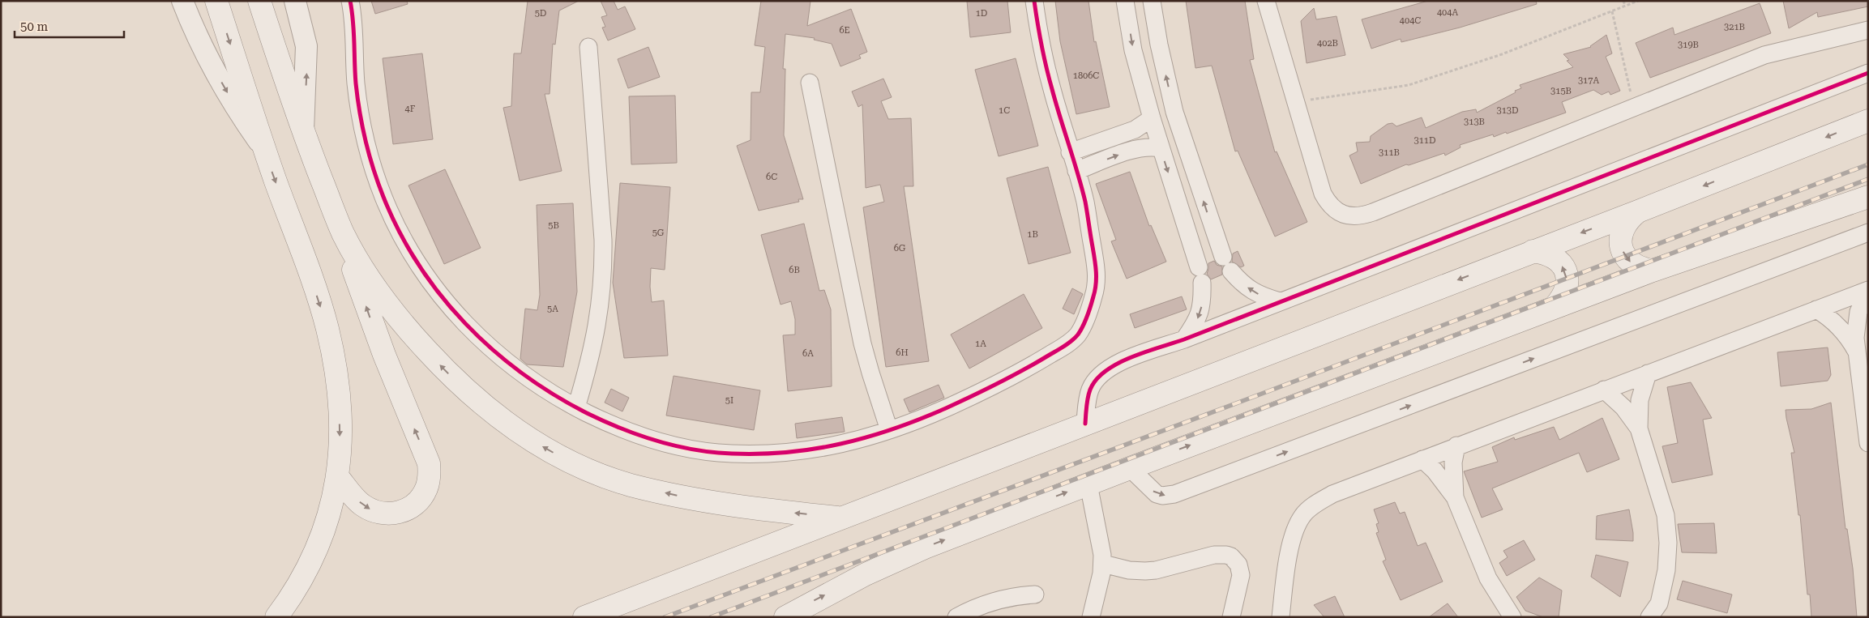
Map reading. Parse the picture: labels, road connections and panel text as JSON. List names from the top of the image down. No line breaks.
{"house_numbers":["404A","5D","1D","404C","321B","6E","402B","319B","1806C","317A","315B","4F","1C","313D","313B","311D","311B","6C","5B","5G","1B","6G","6B","5A","1A","6H","6A","5I"],"scale_bar":"50 m"}
